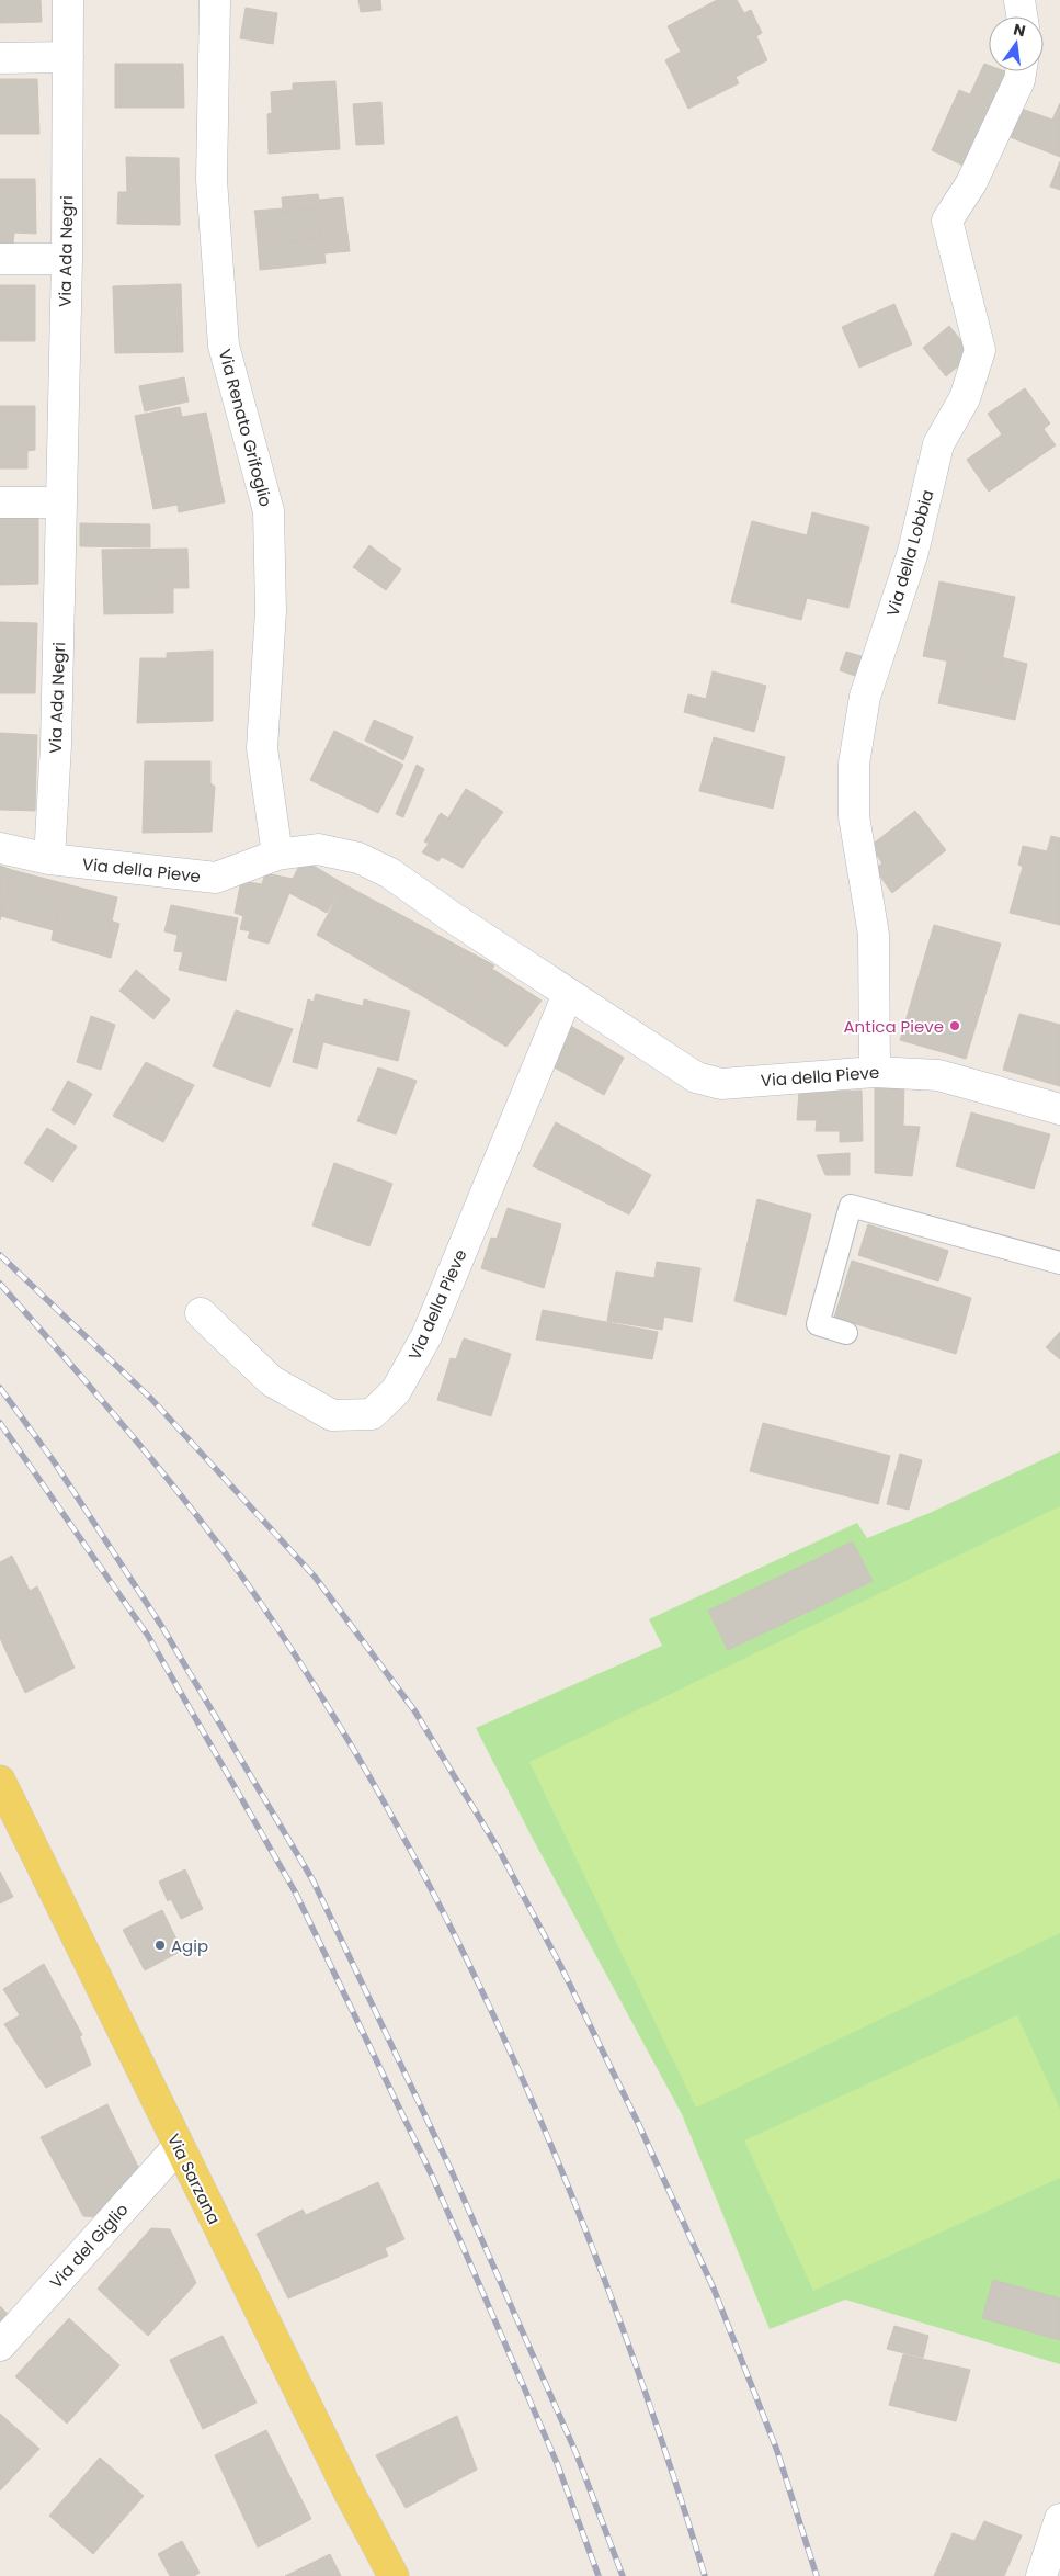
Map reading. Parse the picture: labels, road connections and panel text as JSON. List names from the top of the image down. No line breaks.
{"streets":{"main road":["Via Sarzana"],"street":["Via Ada Negri","Via Renato Grifoglio","Via della Lobbia","Via della Pieve","Via del Giglio"]},"crossings":[["Via Ada Negri","Via della Pieve"],["Via Renato Grifoglio","Via della Pieve"],["Via della Lobbia","Via della Pieve"],["Via Sarzana","Via del Giglio"]],"places":["Antica Pieve","Agip"],"north":"top"}
